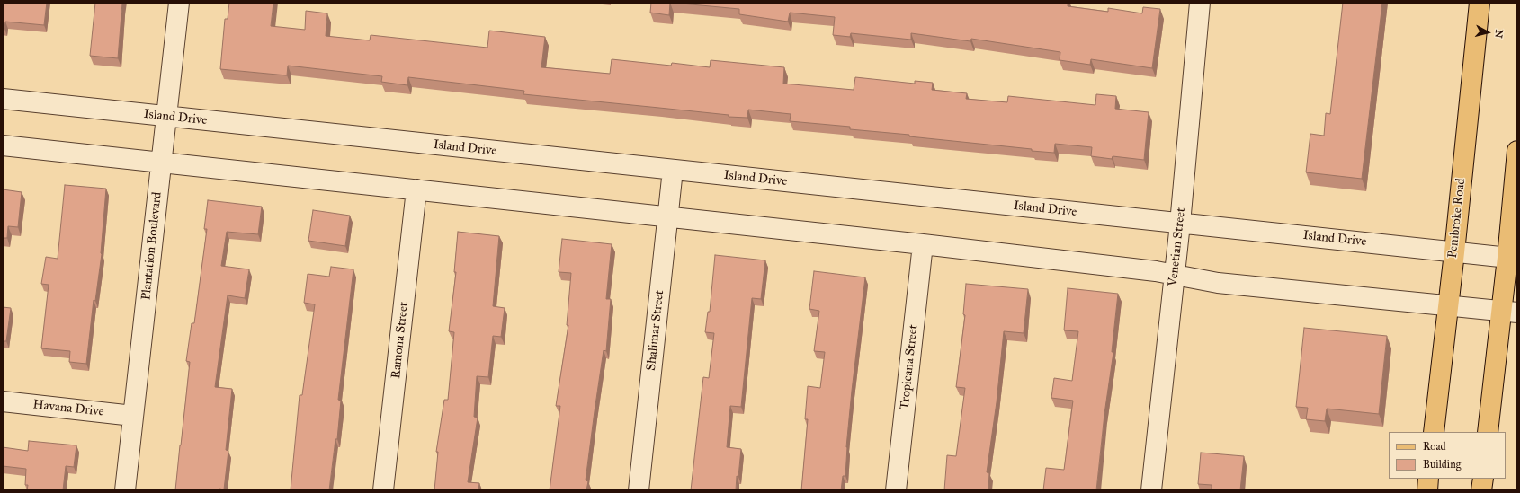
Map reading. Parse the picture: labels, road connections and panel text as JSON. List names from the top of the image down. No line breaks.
{"streets":{"main road":["Pembroke Road"],"street":["Island Drive","Plantation Boulevard","Venetian Street","Shalimar Street","Ramona Street","Tropicana Street","Havana Drive"]},"crossings":[["Island Drive","Pembroke Road"],["Island Drive","Plantation Boulevard"],["Island Drive","Venetian Street"],["Island Drive","Shalimar Street"],["Plantation Boulevard","Havana Drive"]],"legend":["Road","Building"],"north":"right"}
